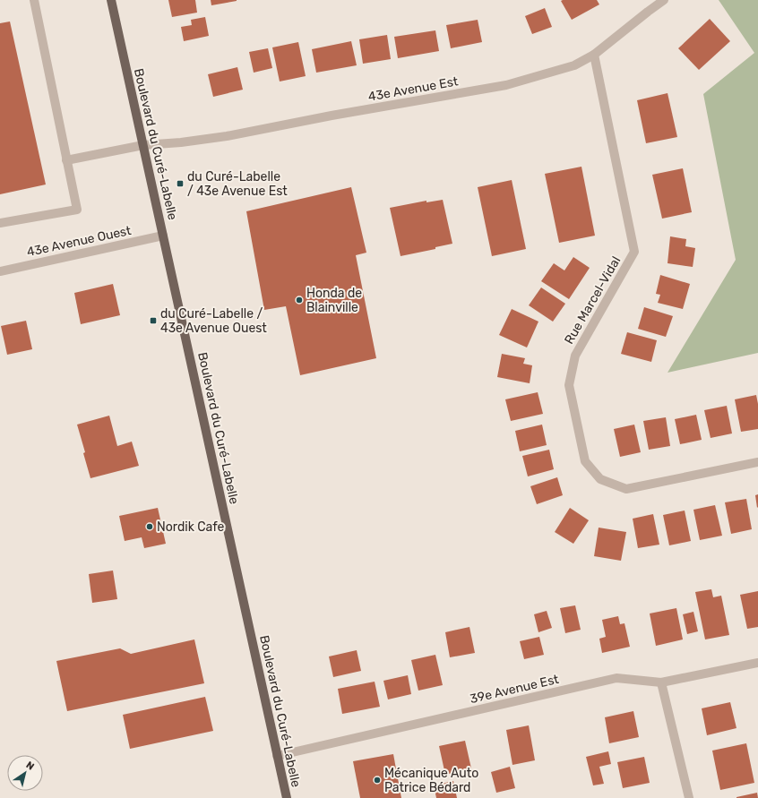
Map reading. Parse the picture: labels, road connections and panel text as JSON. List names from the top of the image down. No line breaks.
{"streets":{"main road":["Boulevard du Curé-Labelle"],"street":["43e Avenue Est","43e Avenue Ouest","Rue Marcel-Vidal","39e Avenue Est"]},"crossings":[["43e Avenue Est","Boulevard du Curé-Labelle"],["43e Avenue Est","Rue Marcel-Vidal"],["Boulevard du Curé-Labelle","43e Avenue Ouest"],["Boulevard du Curé-Labelle","39e Avenue Est"]],"places":{"transit":["du Curé-Labelle / 43e Avenue Est","du Curé-Labelle / 43e Avenue Ouest"],"other":["Honda de Blainville","Nordik Cafe","Mécanique Auto Patrice Bédard"]},"north":"top right"}
